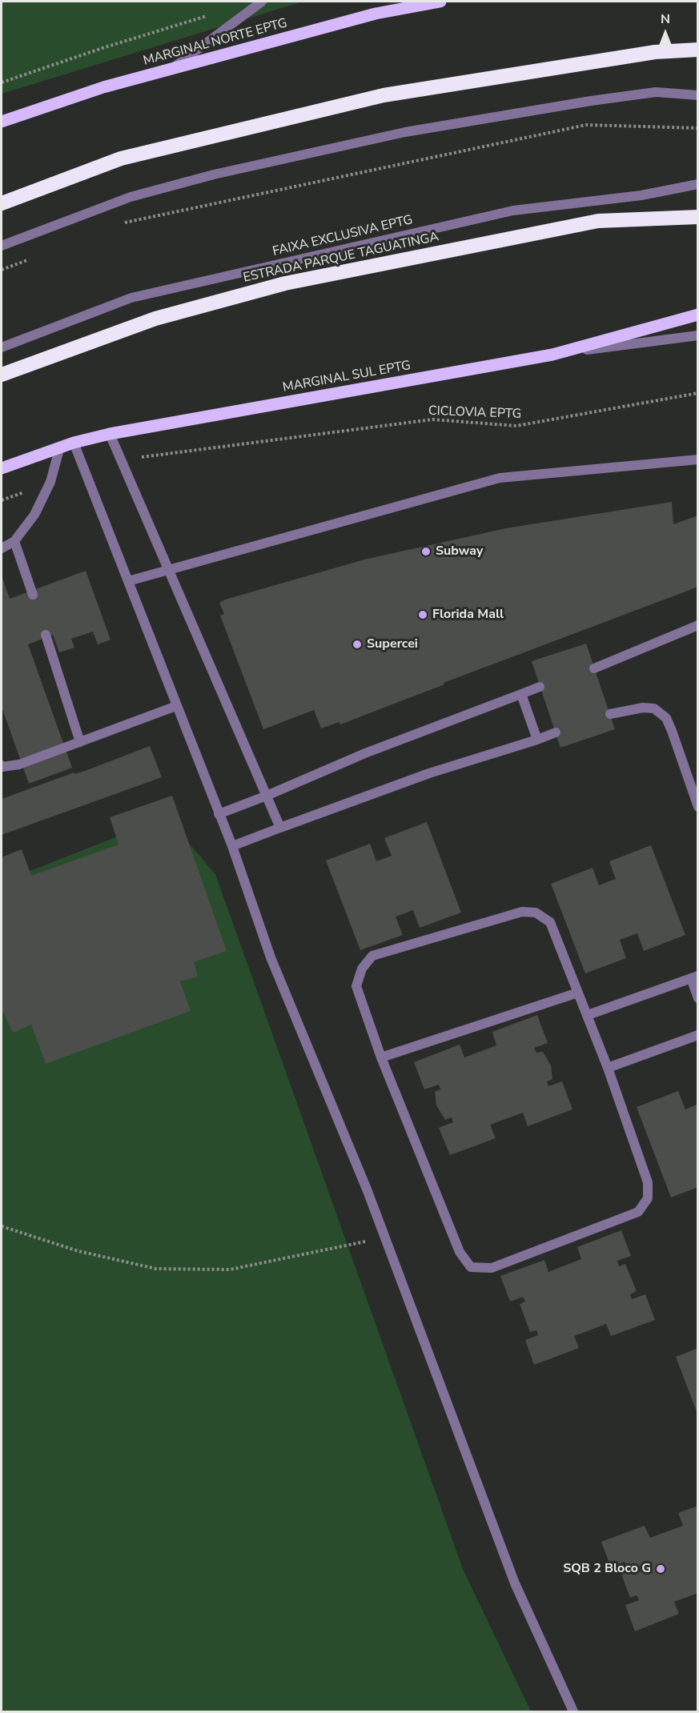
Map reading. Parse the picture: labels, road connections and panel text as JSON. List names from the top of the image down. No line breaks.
{"streets":{"highway":["ESTRADA PARQUE TAGUATINGA"],"main road":["MARGINAL NORTE EPTG","MARGINAL SUL EPTG"],"lane":["FAIXA EXCLUSIVA EPTG"],"path":["CICLOVIA EPTG"]},"places":["Subway","Florida Mall","Supercei","SQB 2 Bloco G"],"north":"top"}
